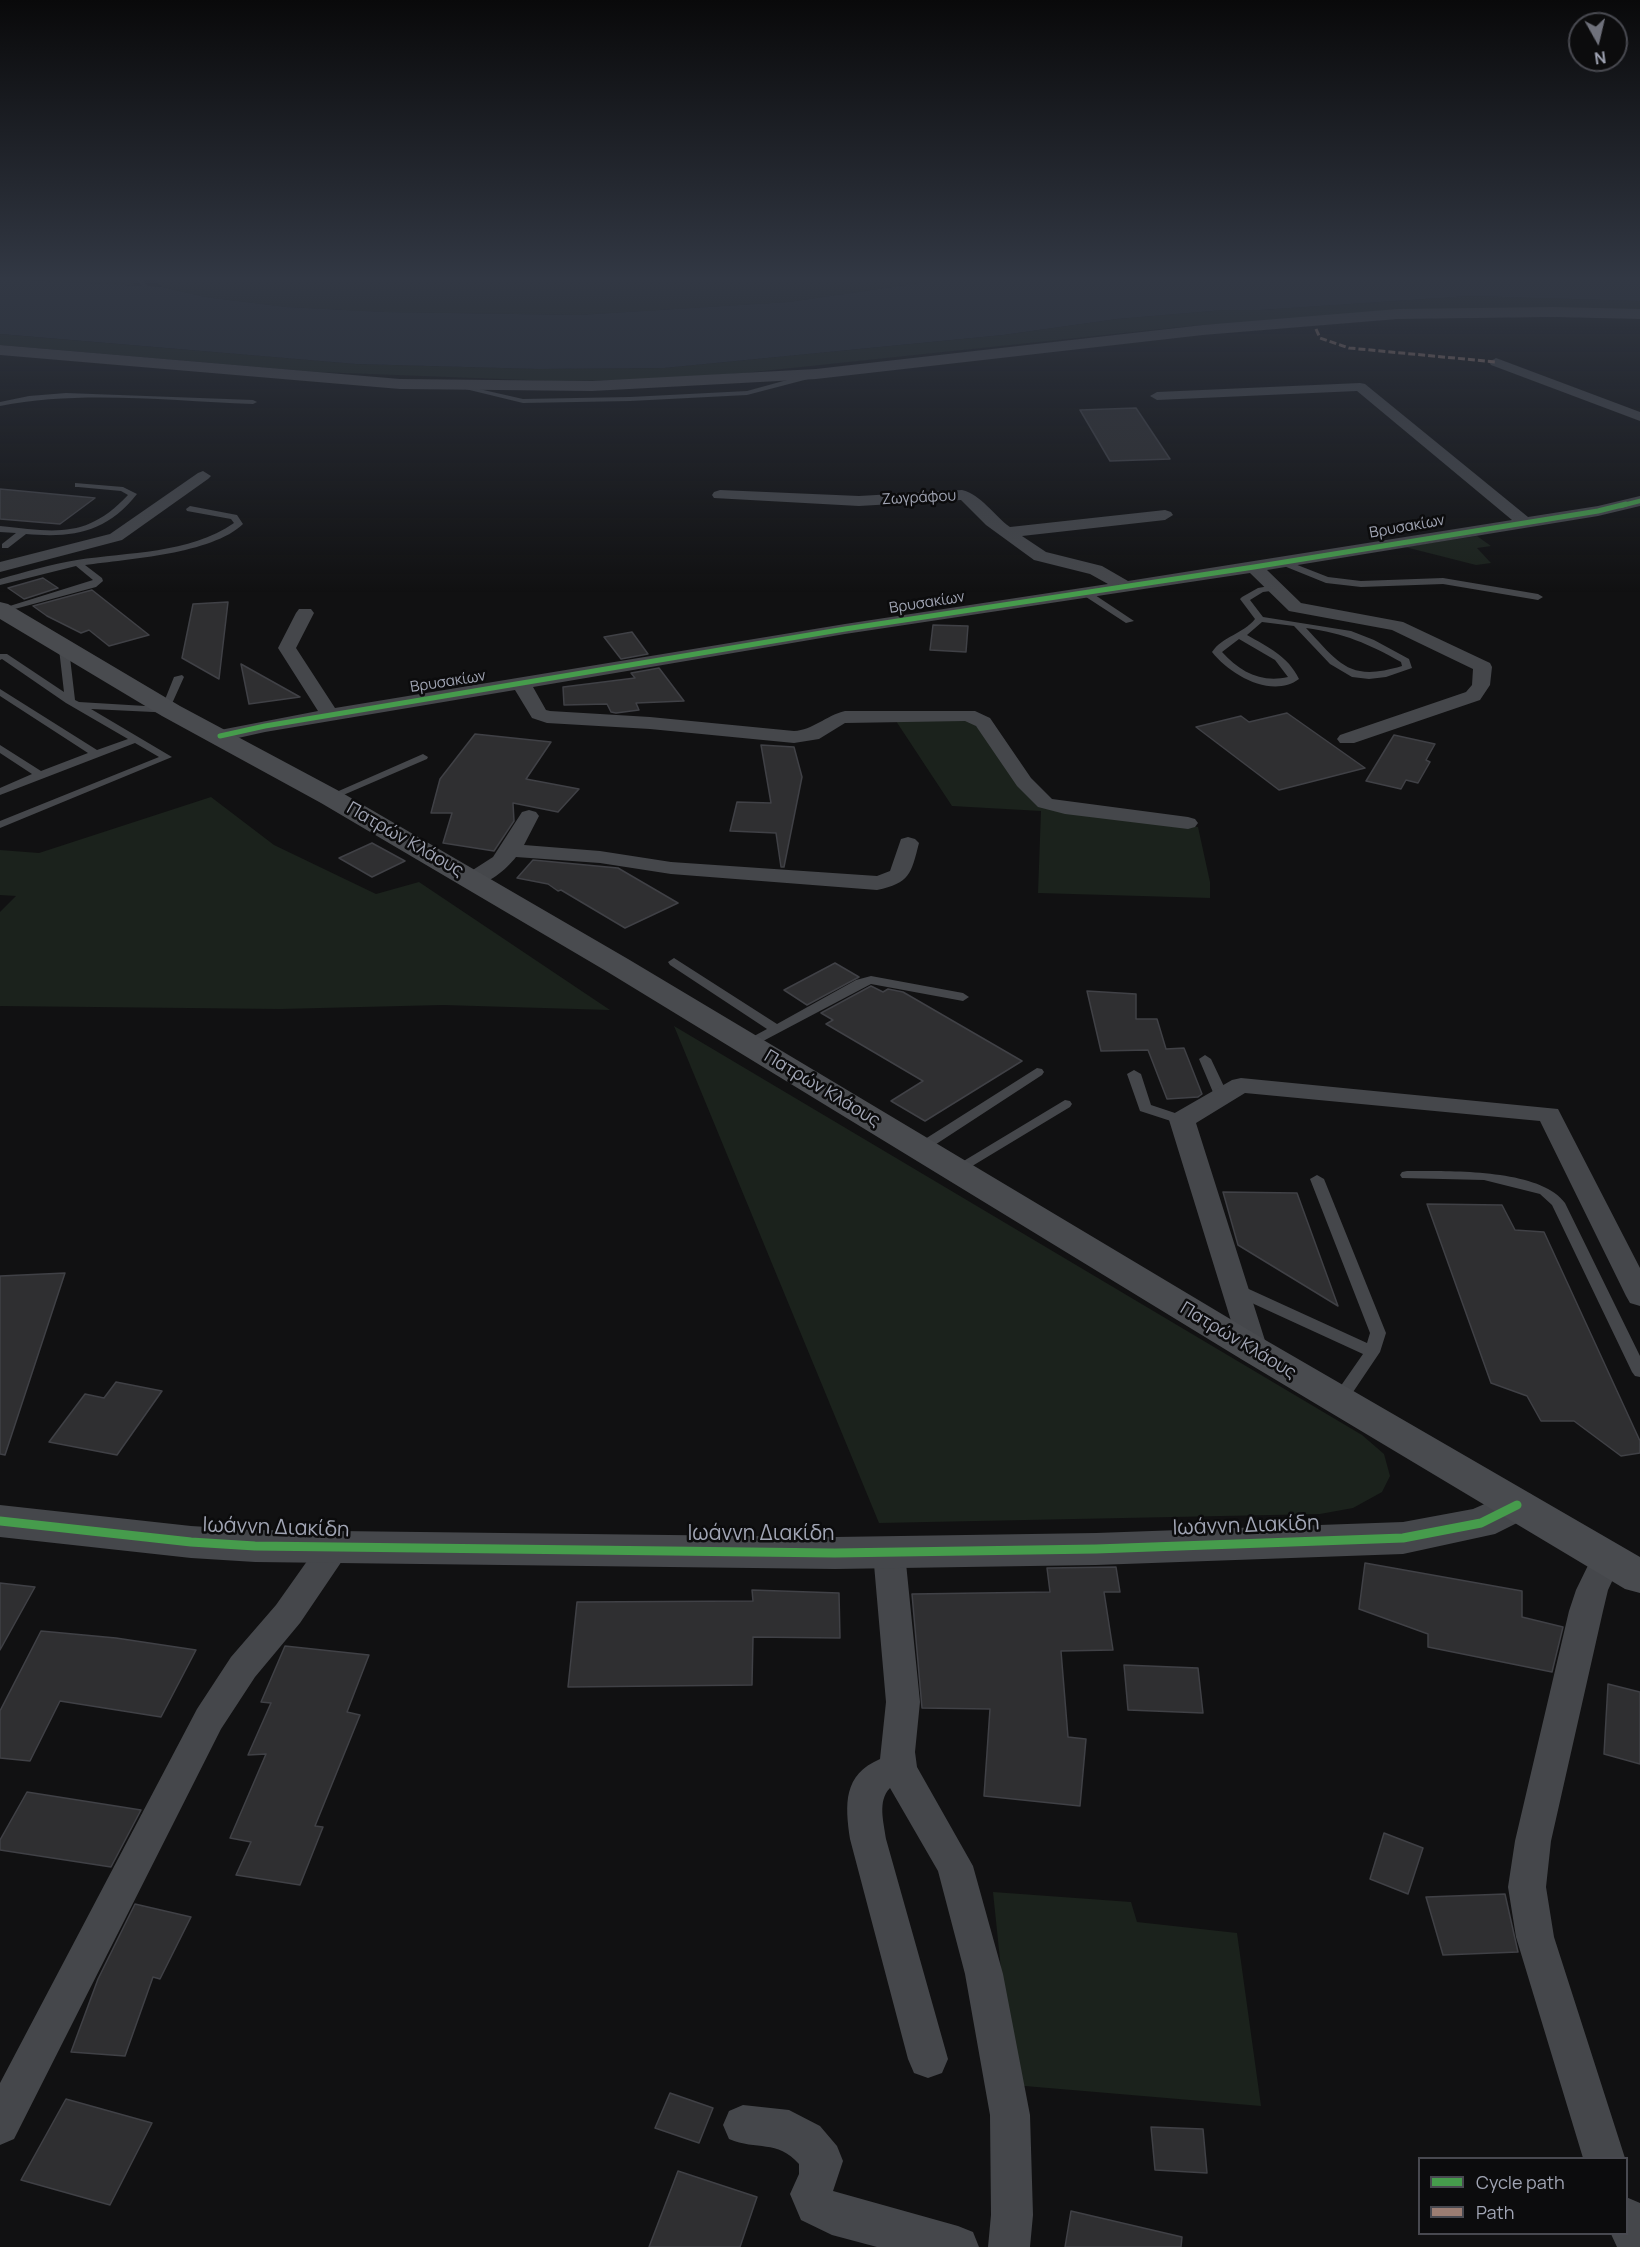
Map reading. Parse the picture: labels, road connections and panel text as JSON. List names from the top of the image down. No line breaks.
{"streets":{"main road":["Πατρών Κλάους"],"street":["Ζωγράφου","Βρυσακίων","Ιωάννη Διακίδη"]},"crossings":[["Ζωγράφου","Βρυσακίων"],["Βρυσακίων","Πατρών Κλάους"],["Πατρών Κλάους","Ιωάννη Διακίδη"]],"legend":["Cycle path","Path"],"north":"bottom"}
